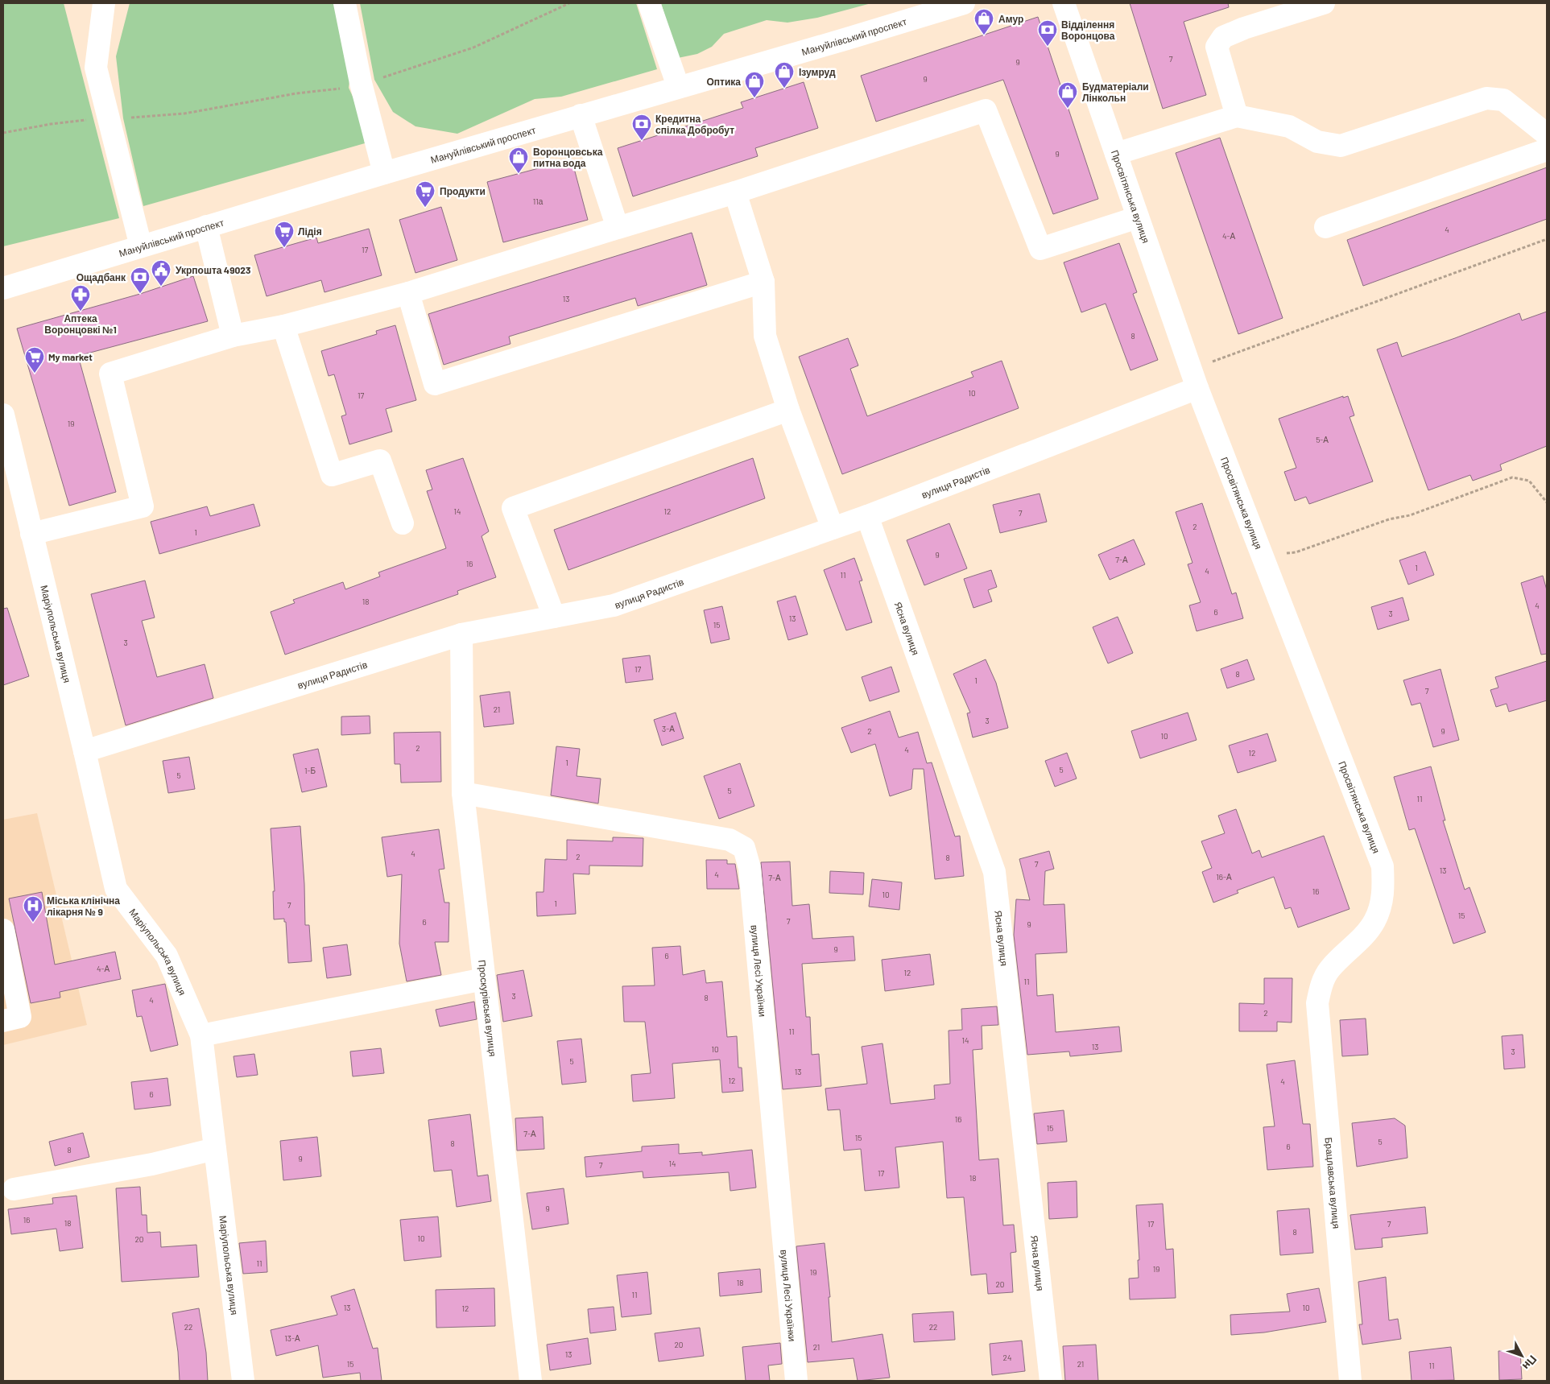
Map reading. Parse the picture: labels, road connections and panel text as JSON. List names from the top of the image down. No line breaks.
{"streets":{"street":["Мануйлівський проспект","Просвітянська вулиця","вулиця Радистів","Ясна вулиця","Маріупольська вулиця","вулиця Лесі Українки","Проскурівська вулиця","Брацлавська вулиця"]},"crossings":[["Просвітянська вулиця","вулиця Радистів"],["Просвітянська вулиця","Брацлавська вулиця"],["вулиця Радистів","Ясна вулиця"],["вулиця Радистів","Маріупольська вулиця"],["вулиця Радистів","Проскурівська вулиця"],["вулиця Лесі Українки","Проскурівська вулиця"]],"places":{"shop":["Амур","Ізумруд","Оптика","Будматеріали Лінкольн","Воронцовська питна вода"],"bank":["Відділення Воронцова","Кредитна спілка Добробут","Ощадбанк"],"supermarket":["Продукти","Лідія","My market"],"public building":["Укрпошта 49023"],"pharmacy":["Аптека Воронцовкі №1"],"hospital":["Міська клінічна лікарня № 9"]},"house_numbers":["7","9","9","9","11а","4","4-А","17","13","8","10","17","19","5-А","14","12","7","2","1","9","7-А","16","1","4","11","18","4","6","3","13","15","3","17","8","1","7","21","3","3-А","2","9","10","2","4","12","1","5","1-Б","5","5","11","4","2","8","7","13","4","16-А","7-А","16","10","1","7","15","7","6","9","9","6","4-А","12","11","3","8","4","2","11","14","13","10","3","5","13","12","4","6","16","15","7-А","15","5","8","6","8","9","14","7","17","18","9","16","18","17","7","8","10","20","11","19","19","18","20","11","13","10","12","22","22","13-А","20","21","13","24","15","21","11"],"north":"bottom right"}
